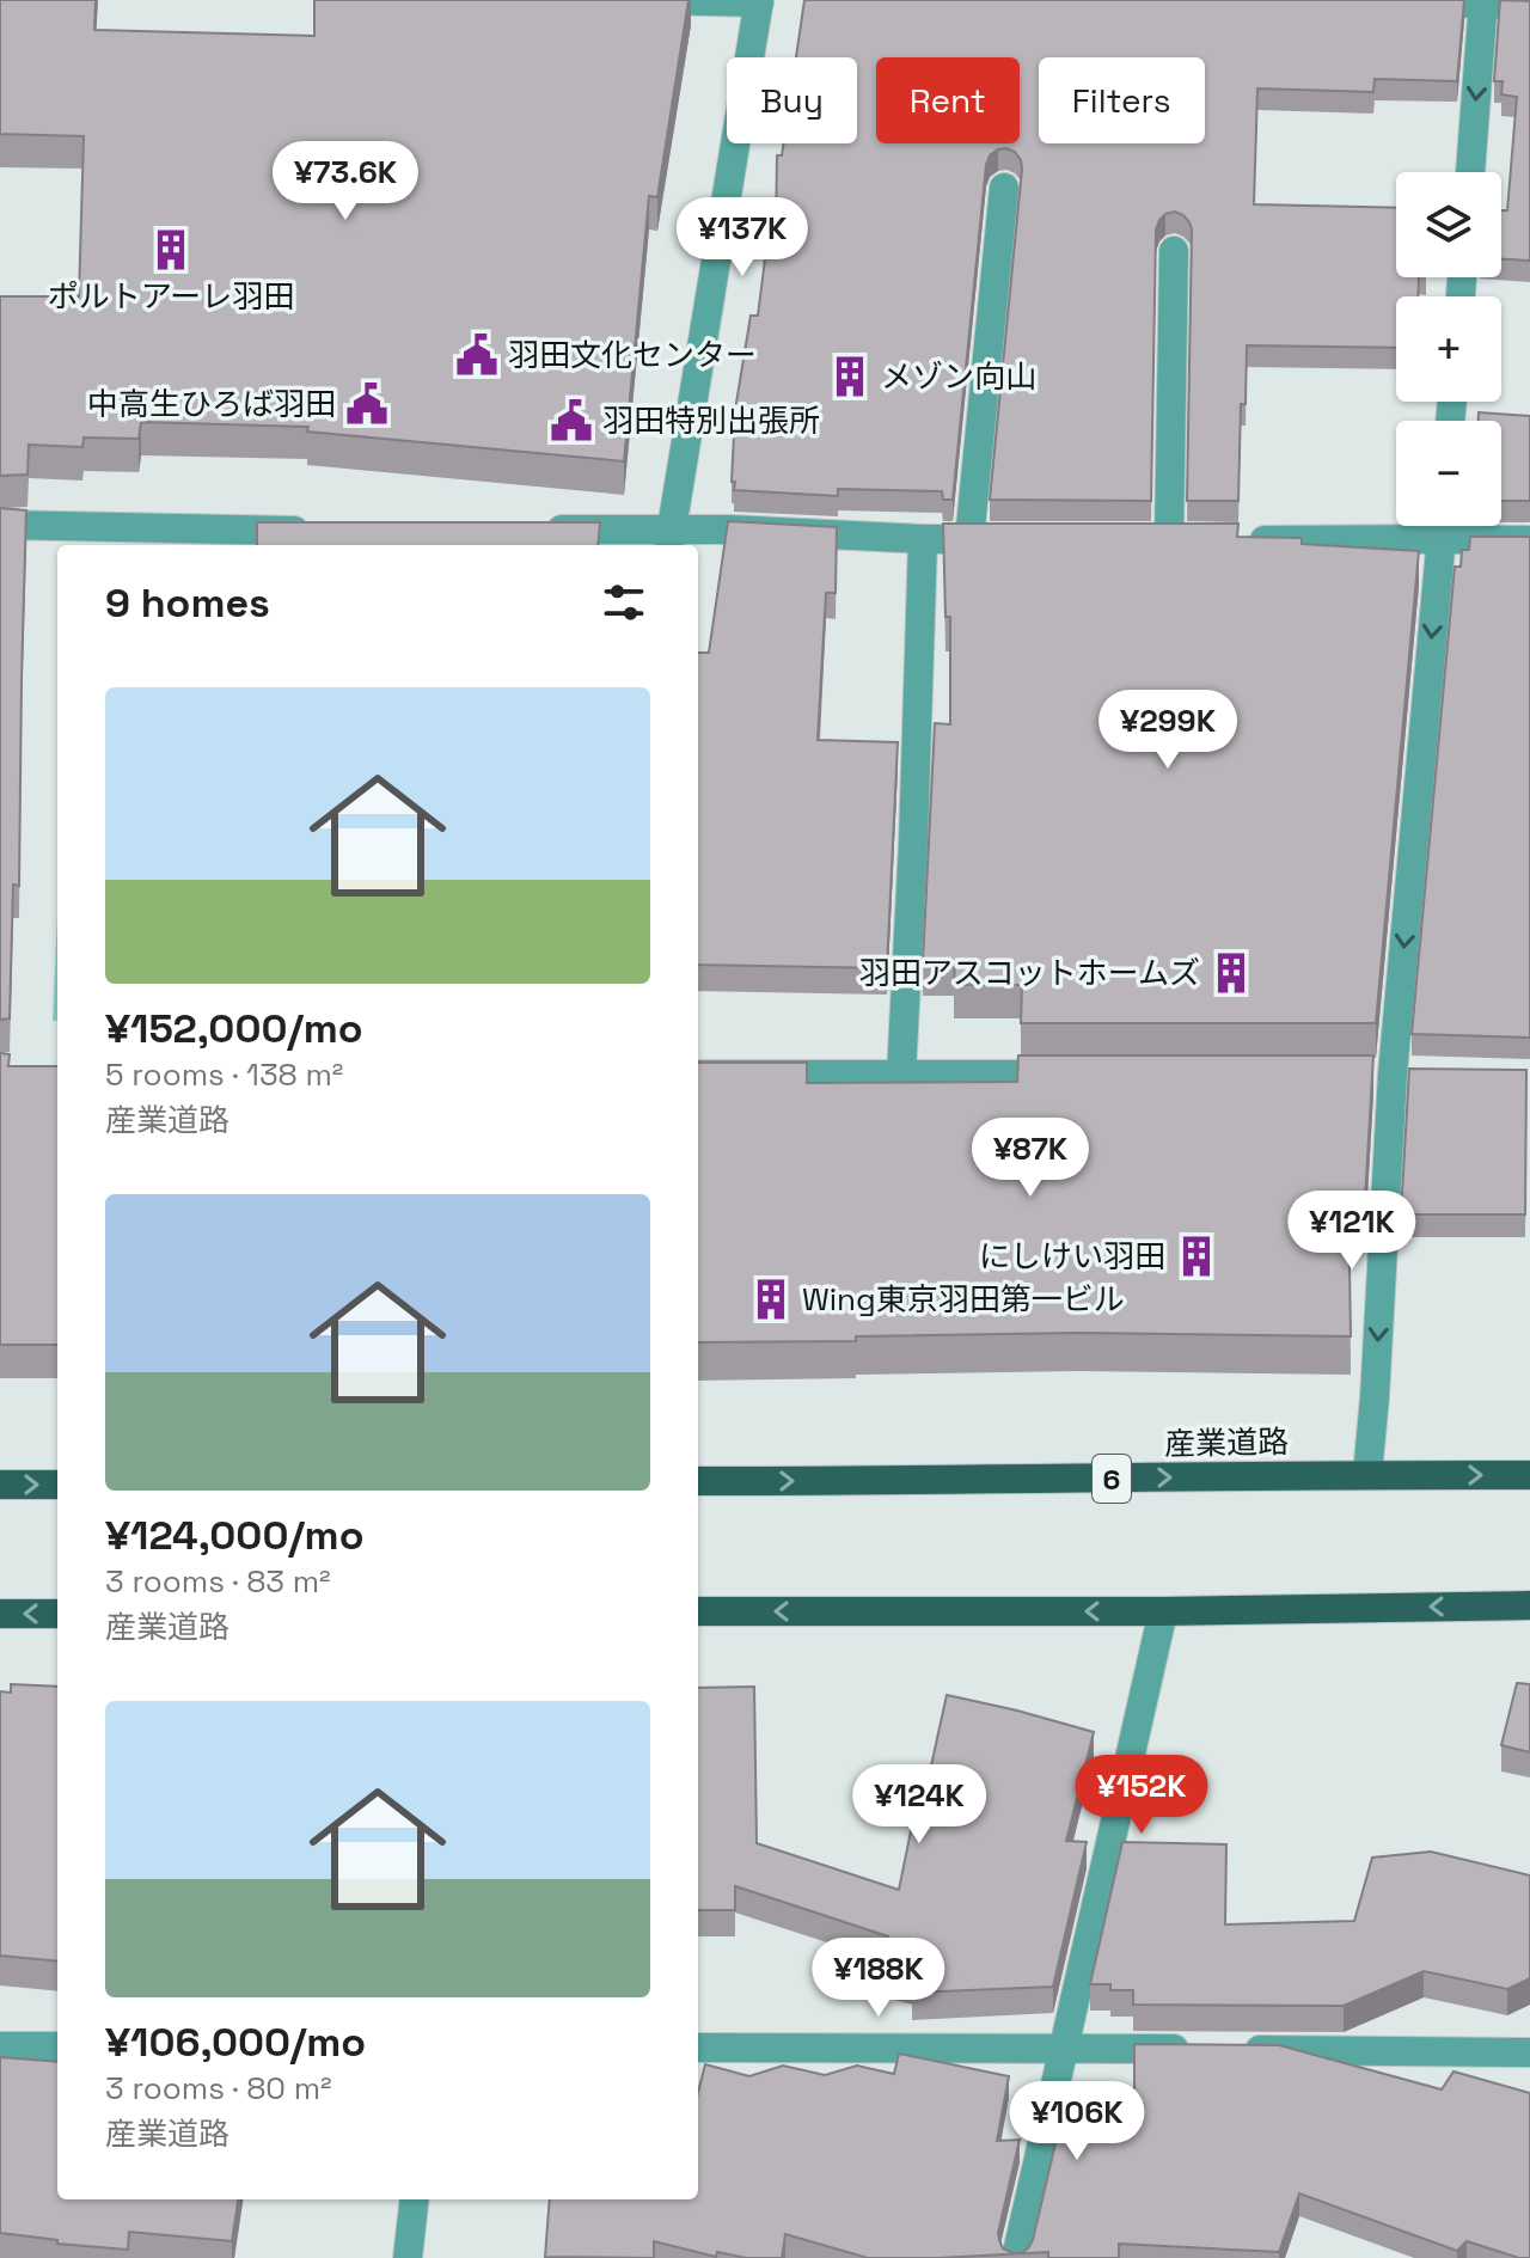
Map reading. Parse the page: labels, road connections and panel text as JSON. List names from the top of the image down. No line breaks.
{"streets":{"main road":["産業道路","6"]},"places":{"building":["ポルトアーレ羽田","メゾン向山","羽田アスコットホームズ","にしけい羽田","Wing東京羽田第一ビル"],"public building":["羽田文化センター","中高生ひろば羽田","羽田特別出張所"]},"page":{"chip":["Buy","Rent","Filters"],"price":["¥73.6K","¥137K","¥299K","¥87K","¥121K","¥152K","¥124K","¥188K","¥106K"],"map_buttons":["+","−"],"heading":"9 homes","list":[{"name":"¥152,000/mo","note":"5 rooms · 138 m² · 産業道路"},{"name":"¥124,000/mo","note":"3 rooms · 83 m² · 産業道路"},{"name":"¥106,000/mo","note":"3 rooms · 80 m² · 産業道路"}]}}
